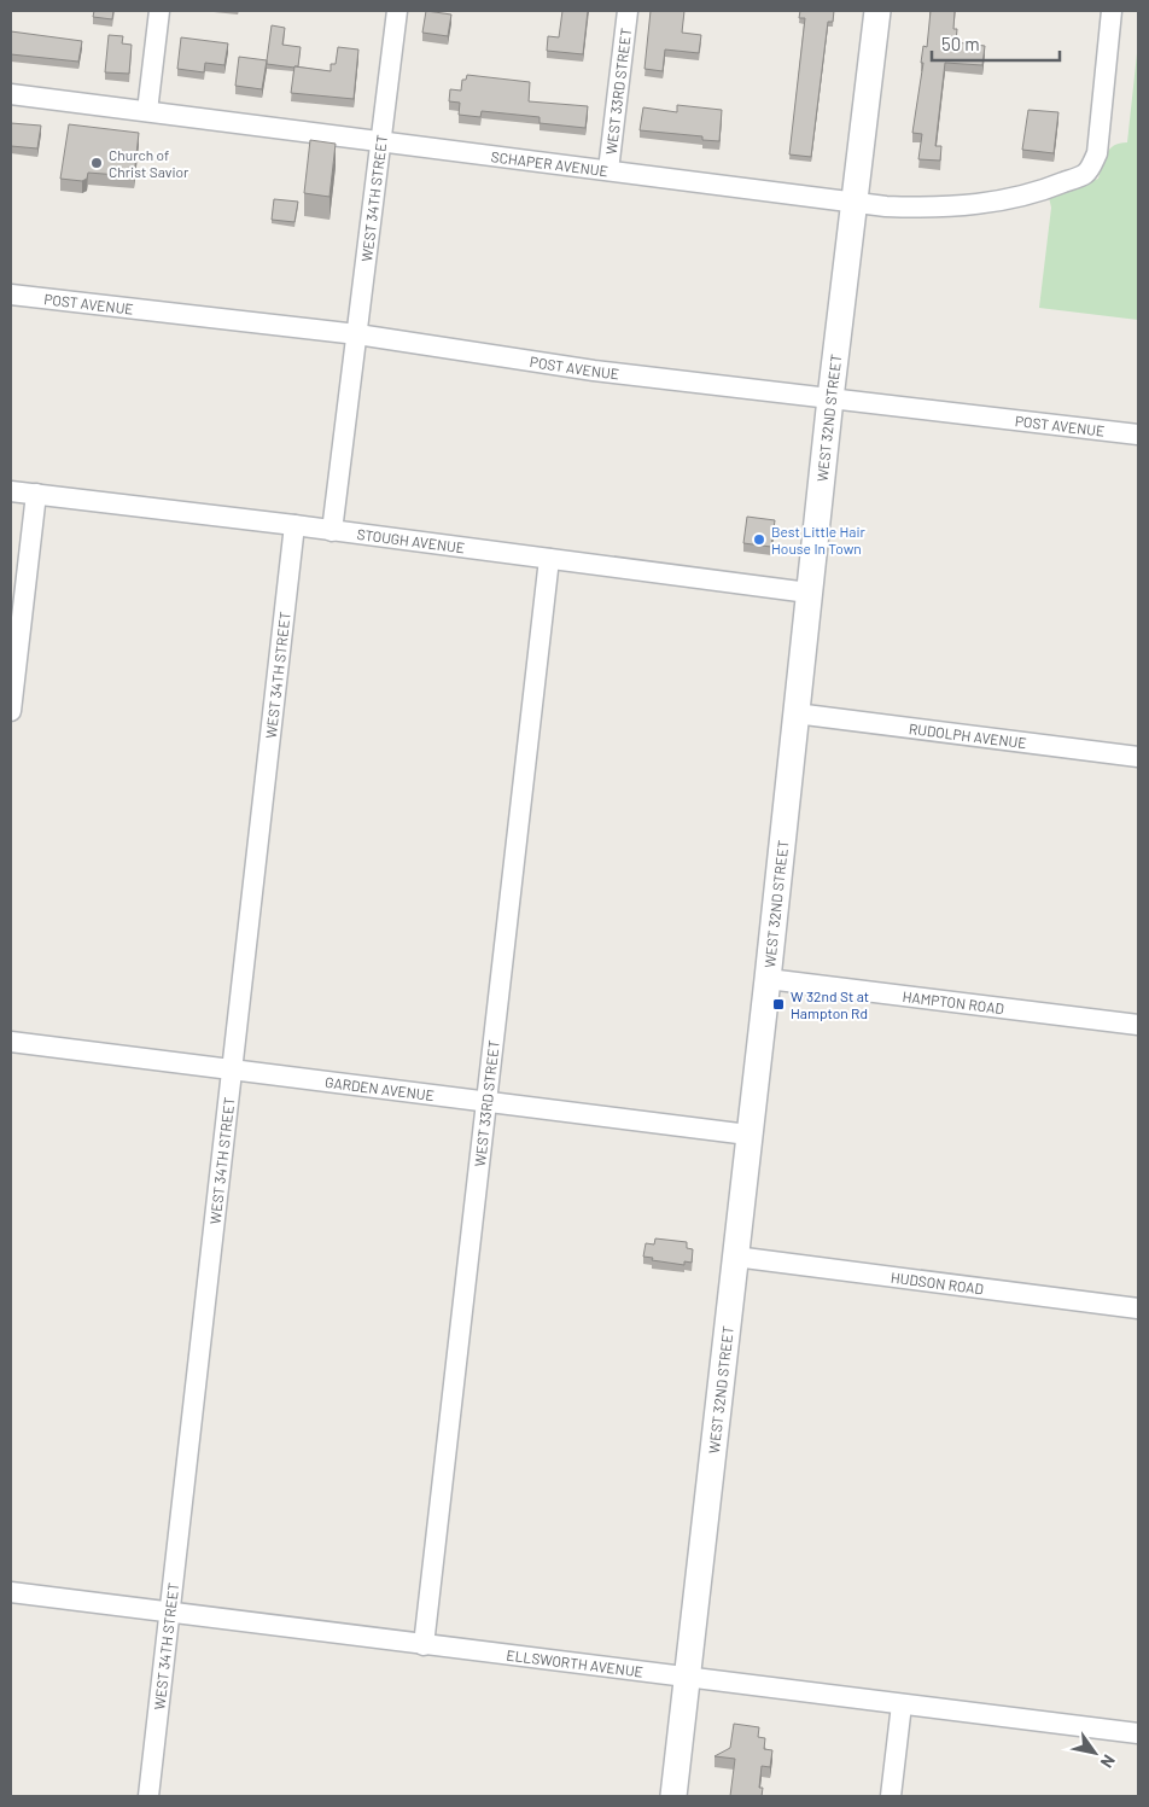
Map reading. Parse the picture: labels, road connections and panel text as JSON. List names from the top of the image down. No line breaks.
{"streets":{"street":["WEST 33RD STREET","SCHAPER AVENUE","WEST 34TH STREET","POST AVENUE","WEST 32ND STREET","STOUGH AVENUE","RUDOLPH AVENUE","HAMPTON ROAD","GARDEN AVENUE","HUDSON ROAD","ELLSWORTH AVENUE"]},"crossings":[["WEST 33RD STREET","SCHAPER AVENUE"],["WEST 33RD STREET","STOUGH AVENUE"],["WEST 33RD STREET","GARDEN AVENUE"],["WEST 33RD STREET","ELLSWORTH AVENUE"],["SCHAPER AVENUE","WEST 34TH STREET"],["SCHAPER AVENUE","WEST 32ND STREET"],["WEST 34TH STREET","POST AVENUE"],["WEST 34TH STREET","STOUGH AVENUE"],["WEST 34TH STREET","GARDEN AVENUE"],["WEST 34TH STREET","ELLSWORTH AVENUE"],["POST AVENUE","WEST 32ND STREET"],["WEST 32ND STREET","STOUGH AVENUE"],["WEST 32ND STREET","RUDOLPH AVENUE"],["WEST 32ND STREET","HAMPTON ROAD"],["WEST 32ND STREET","GARDEN AVENUE"],["WEST 32ND STREET","HUDSON ROAD"],["WEST 32ND STREET","ELLSWORTH AVENUE"]],"places":{"other":["Church of Christ Savior","Best Little Hair House In Town"],"transit":["W 32nd St at Hampton Rd"]},"scale_bar":"50 m","north":"bottom right"}
